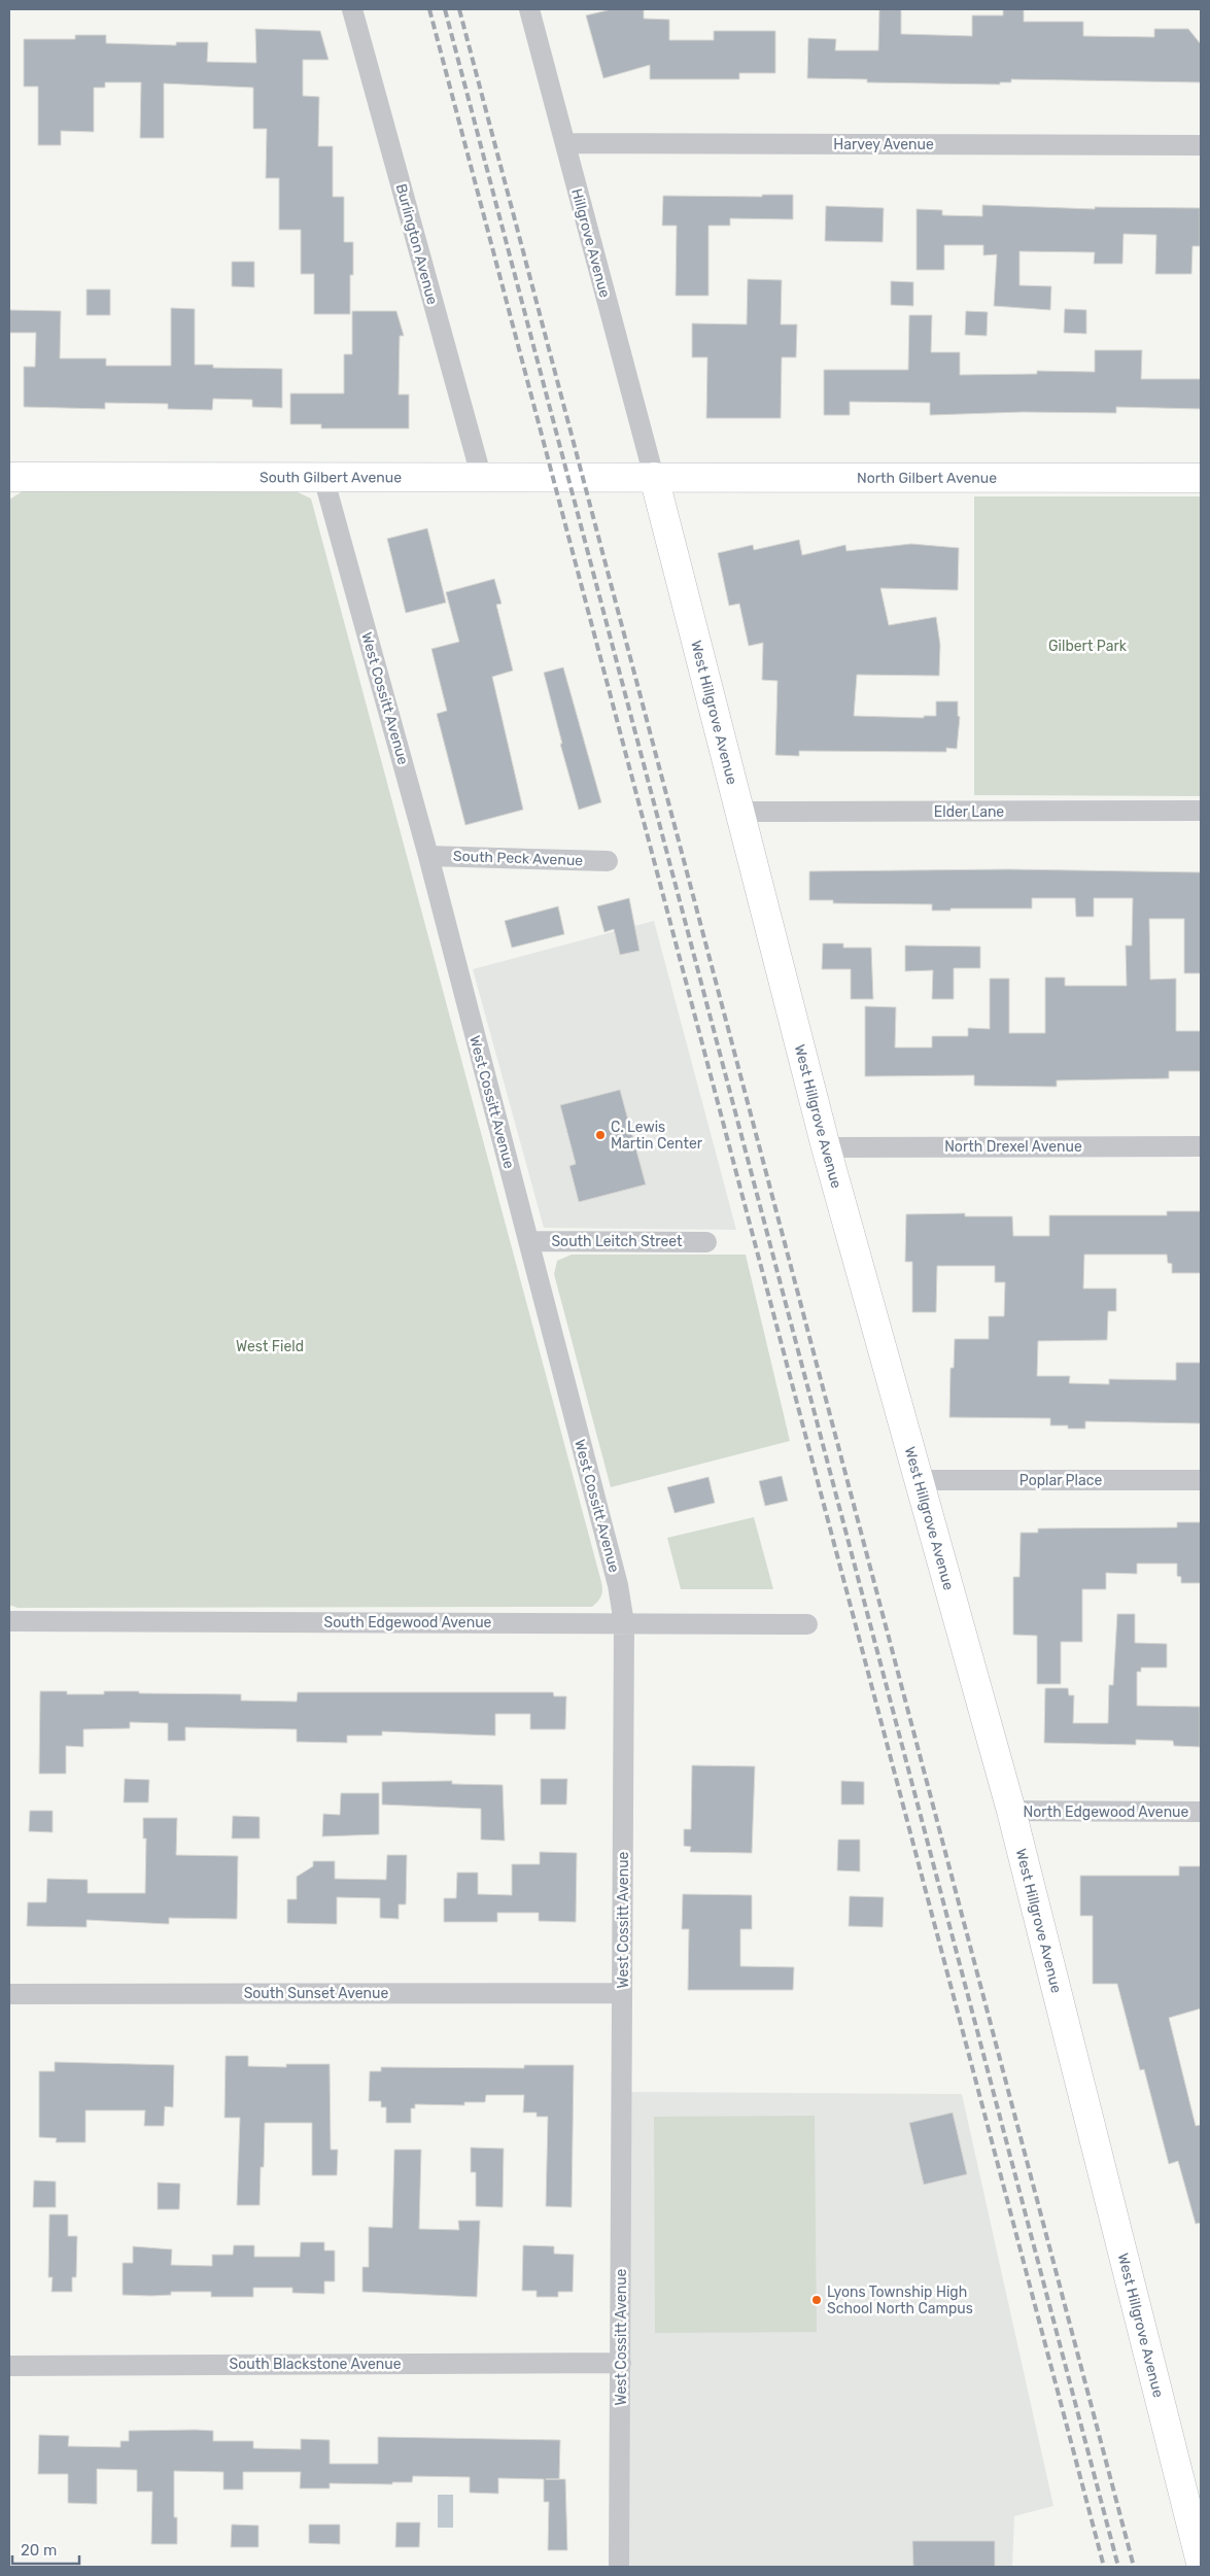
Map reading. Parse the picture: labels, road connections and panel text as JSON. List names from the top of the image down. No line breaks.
{"streets":{"street":["Harvey Avenue","Hillgrove Avenue","Burlington Avenue","South Gilbert Avenue","North Gilbert Avenue","West Cossitt Avenue","West Hillgrove Avenue","Elder Lane","South Peck Avenue","North Drexel Avenue","South Leitch Street","Poplar Place","South Edgewood Avenue","North Edgewood Avenue","South Sunset Avenue","South Blackstone Avenue"]},"crossings":[["Harvey Avenue","Hillgrove Avenue"],["Hillgrove Avenue","South Gilbert Avenue"],["Hillgrove Avenue","North Gilbert Avenue"],["Hillgrove Avenue","West Hillgrove Avenue"],["Burlington Avenue","South Gilbert Avenue"],["South Gilbert Avenue","North Gilbert Avenue"],["South Gilbert Avenue","West Cossitt Avenue"],["South Gilbert Avenue","West Hillgrove Avenue"],["North Gilbert Avenue","West Hillgrove Avenue"],["West Cossitt Avenue","South Peck Avenue"],["West Cossitt Avenue","South Leitch Street"],["West Cossitt Avenue","South Edgewood Avenue"],["West Cossitt Avenue","South Sunset Avenue"],["West Cossitt Avenue","South Blackstone Avenue"],["West Hillgrove Avenue","Elder Lane"],["West Hillgrove Avenue","North Drexel Avenue"],["West Hillgrove Avenue","Poplar Place"],["West Hillgrove Avenue","North Edgewood Avenue"]],"parks":["Gilbert Park","West Field"],"places":["C. Lewis Martin Center","Lyons Township High School North Campus"],"scale_bar":"20 m"}
